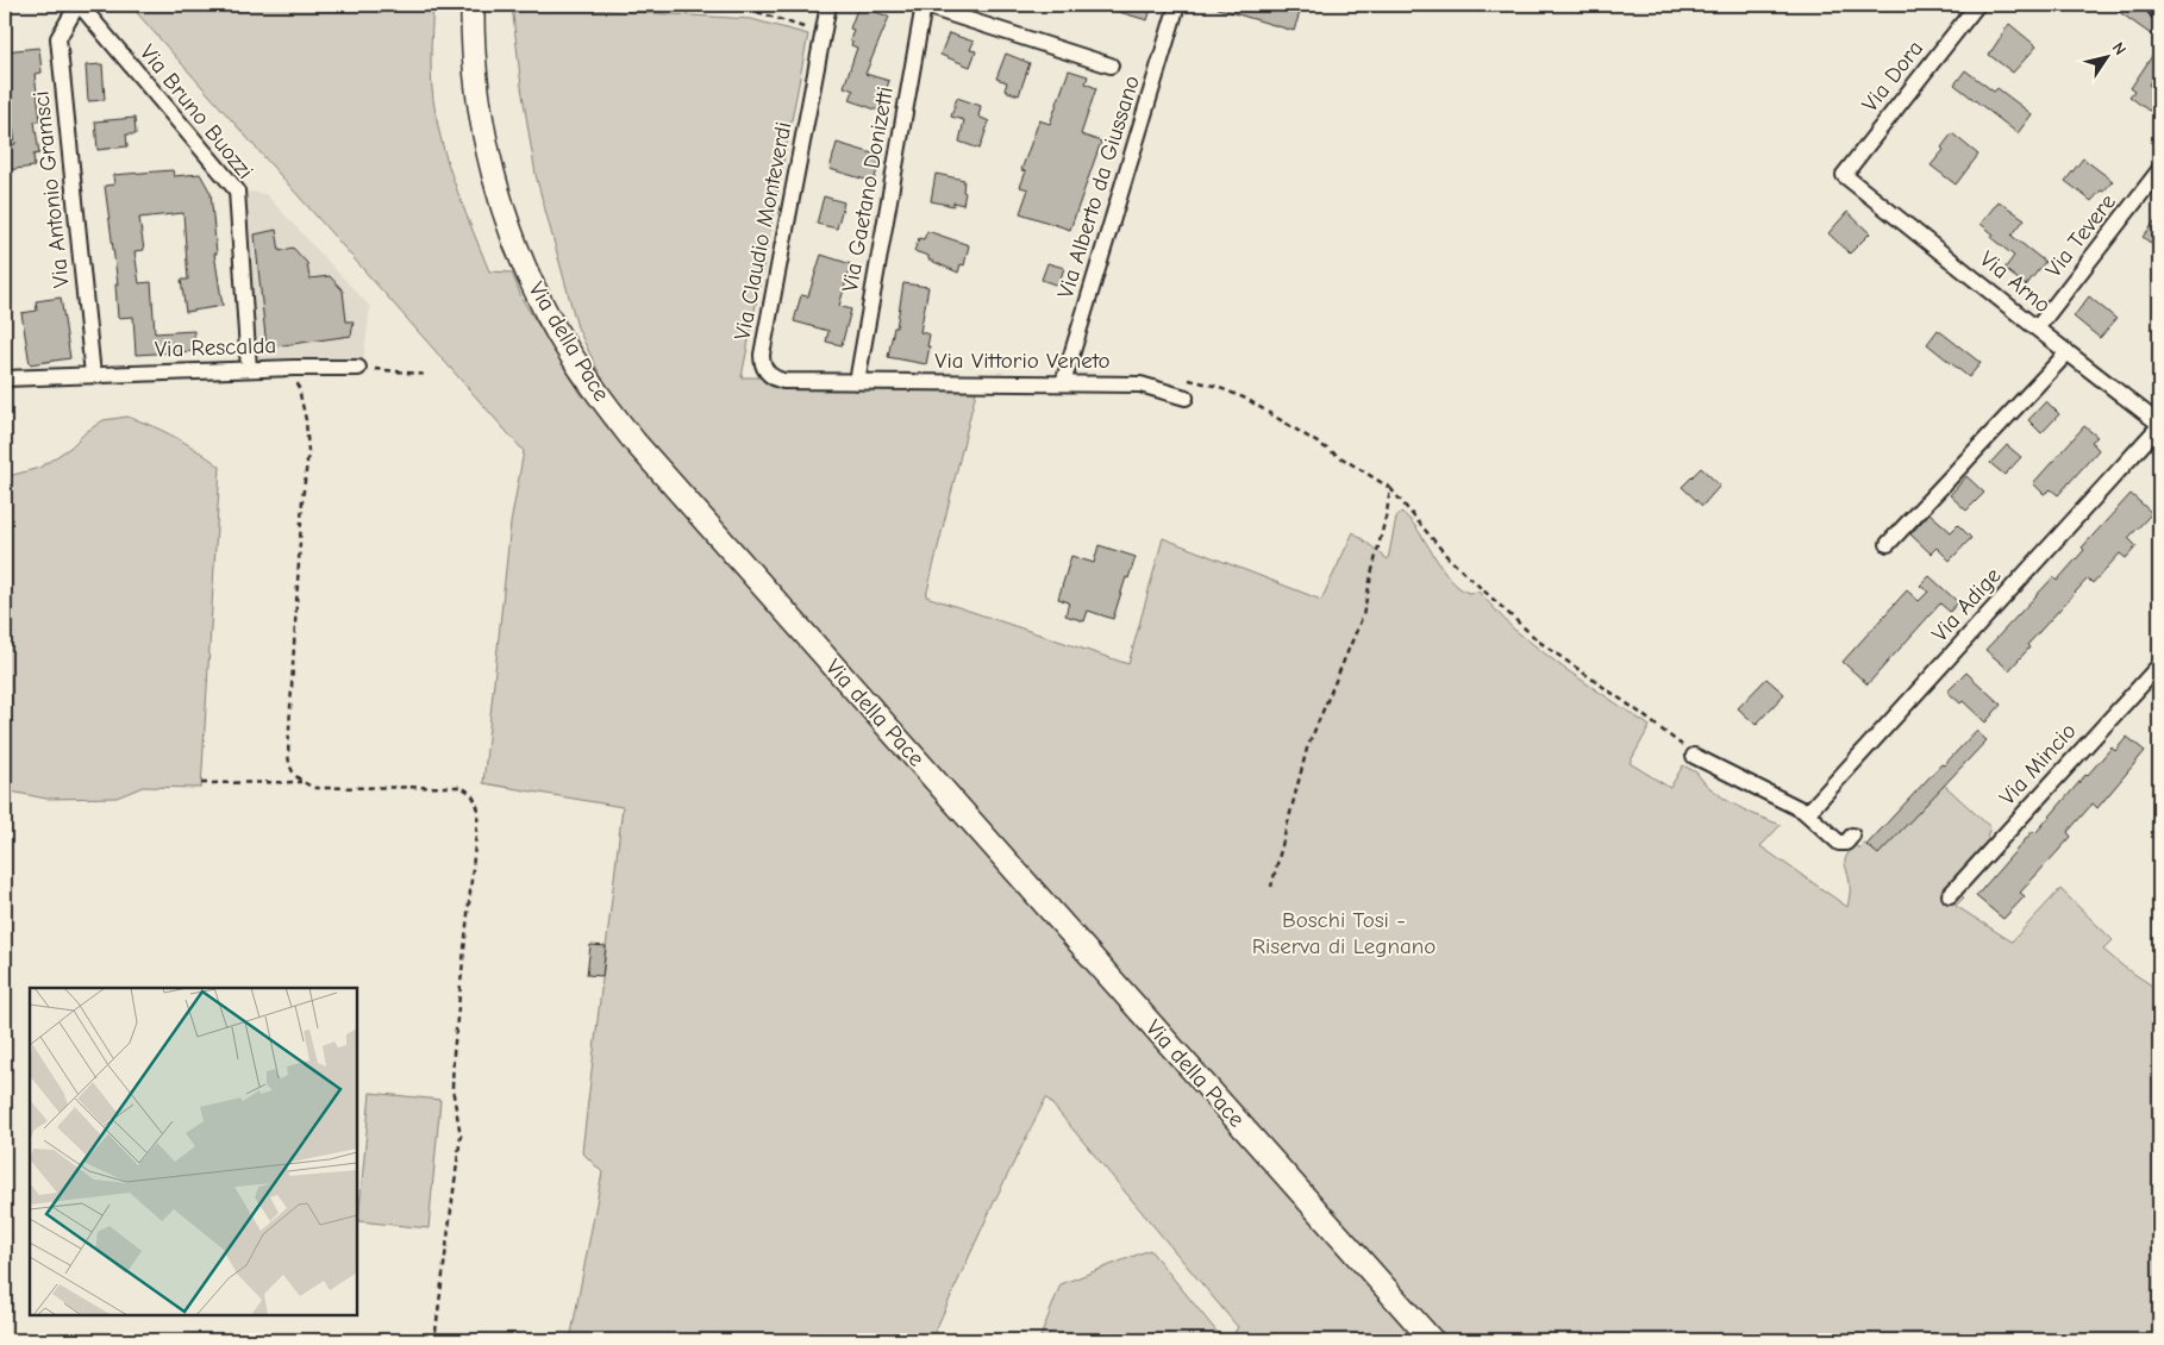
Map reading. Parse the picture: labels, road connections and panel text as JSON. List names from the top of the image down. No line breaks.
{"streets":{"main road":["Via della Pace"],"street":["Via Dora","Via Bruno Buozzi","Via Alberto da Giussano","Via Antonio Gramsci","Via Gaetano Donizetti","Via Claudio Monteverdi","Via Tevere","Via Arno","Via Rescalda","Via Vittorio Veneto","Via Adige","Via Mincio"]},"crossings":[["Via Dora","Via Arno"],["Via Bruno Buozzi","Via Antonio Gramsci"],["Via Bruno Buozzi","Via Rescalda"],["Via Alberto da Giussano","Via Vittorio Veneto"],["Via Antonio Gramsci","Via Rescalda"],["Via Gaetano Donizetti","Via Claudio Monteverdi"],["Via Gaetano Donizetti","Via Vittorio Veneto"],["Via Claudio Monteverdi","Via Vittorio Veneto"],["Via Tevere","Via Arno"],["Via Arno","Via Adige"]],"parks":["Boschi Tosi - Riserva di Legnano"],"north":"top right"}
